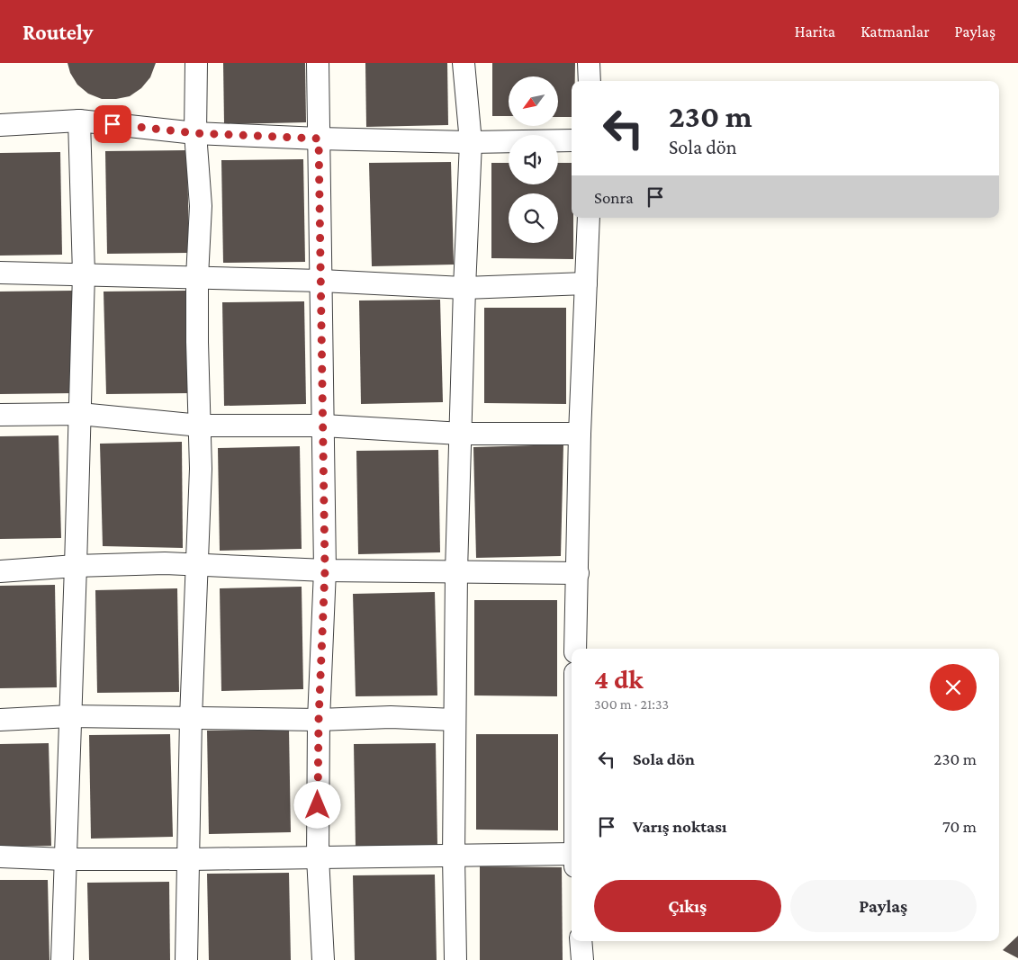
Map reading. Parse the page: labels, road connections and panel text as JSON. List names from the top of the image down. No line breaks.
{"north":"bottom left","page":{"header":"Routely","nav":["Harita","Katmanlar","Paylaş"],"turn":["230 m","Sola dön"],"then":"Sonra","heading":["4 dk","300 m · 21:33"],"list":[{"name":"Sola dön","value":"230 m"},{"name":"Varış noktası","value":"70 m"}],"buttons":["Çıkış","Paylaş"]}}
